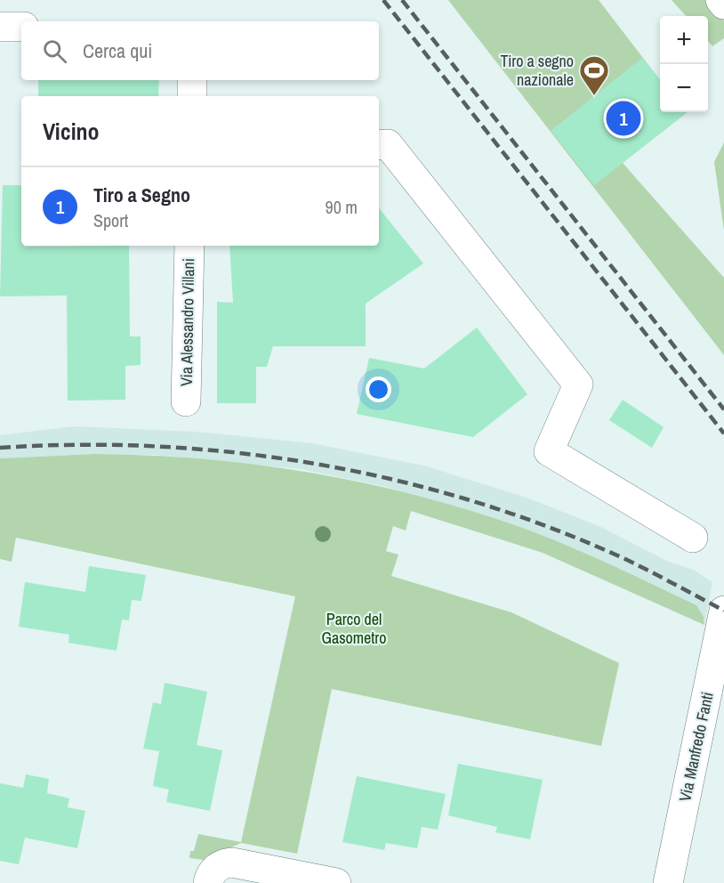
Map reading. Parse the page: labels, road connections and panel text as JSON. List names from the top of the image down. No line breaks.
{"streets":{"street":["Via Alessandro Villani","Via Manfredo Fanti"]},"parks":["Parco del Gasometro"],"places":{"sports":["Tiro a segno nazionale"]},"page":{"map_buttons":["+","−"],"search":"Cerca qui","heading":"Vicino","pins":"1","list":[{"mark":"1","name":"Tiro a Segno","note":"Sport","value":"90 m"}]}}
